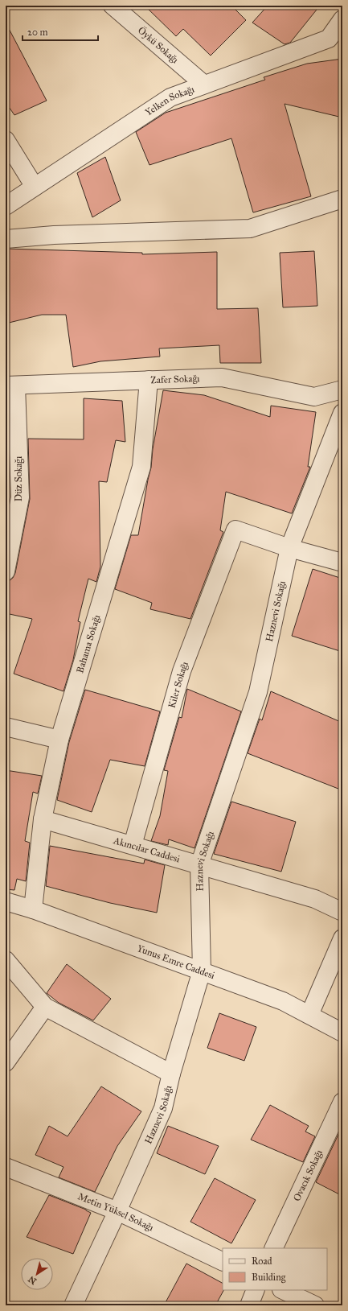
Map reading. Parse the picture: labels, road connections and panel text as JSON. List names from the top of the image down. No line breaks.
{"streets":{"street":["Öykü Sokağı","Yelken Sokağı","Zafer Sokağı","Düz Sokağı","Haznevi Sokağı","Bahama Sokağı","Kiler Sokağı","Akıncılar Caddesi","Yunus Emre Caddesi","Ovacık Sokağı","Metin Yüksel Sokağı"]},"crossings":[["Öykü Sokağı","Yelken Sokağı"],["Zafer Sokağı","Düz Sokağı"],["Zafer Sokağı","Bahama Sokağı"],["Haznevi Sokağı","Kiler Sokağı"],["Haznevi Sokağı","Akıncılar Caddesi"],["Haznevi Sokağı","Yunus Emre Caddesi"],["Haznevi Sokağı","Metin Yüksel Sokağı"],["Bahama Sokağı","Akıncılar Caddesi"],["Bahama Sokağı","Yunus Emre Caddesi"],["Kiler Sokağı","Akıncılar Caddesi"]],"legend":["Road","Building"],"scale_bar":"20 m","north":"bottom left"}
